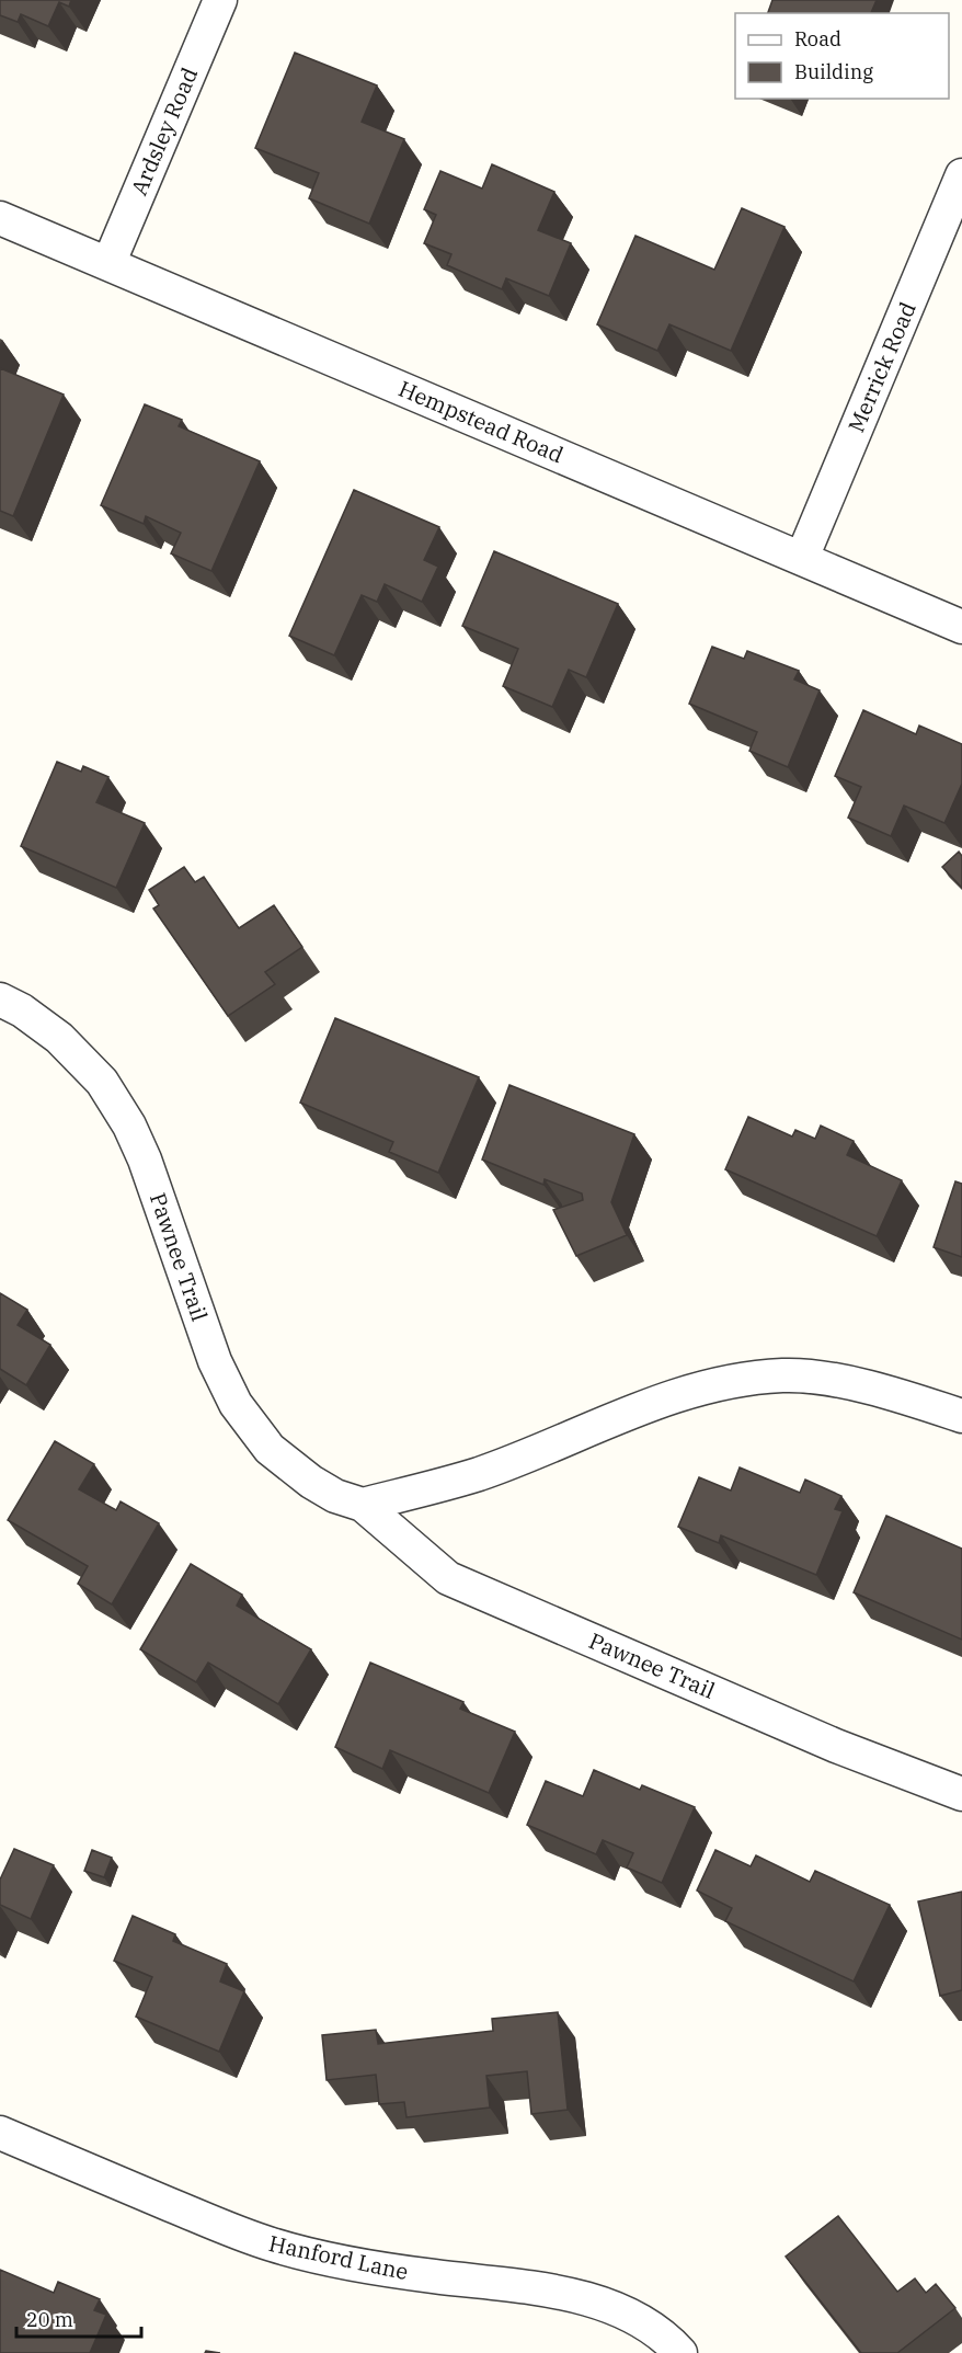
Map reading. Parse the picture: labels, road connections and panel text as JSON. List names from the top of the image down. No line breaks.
{"streets":{"street":["Ardsley Road","Merrick Road","Hempstead Road","Pawnee Trail","Hanford Lane"]},"crossings":[["Ardsley Road","Hempstead Road"],["Merrick Road","Hempstead Road"]],"legend":["Road","Building"],"scale_bar":"20 m"}
